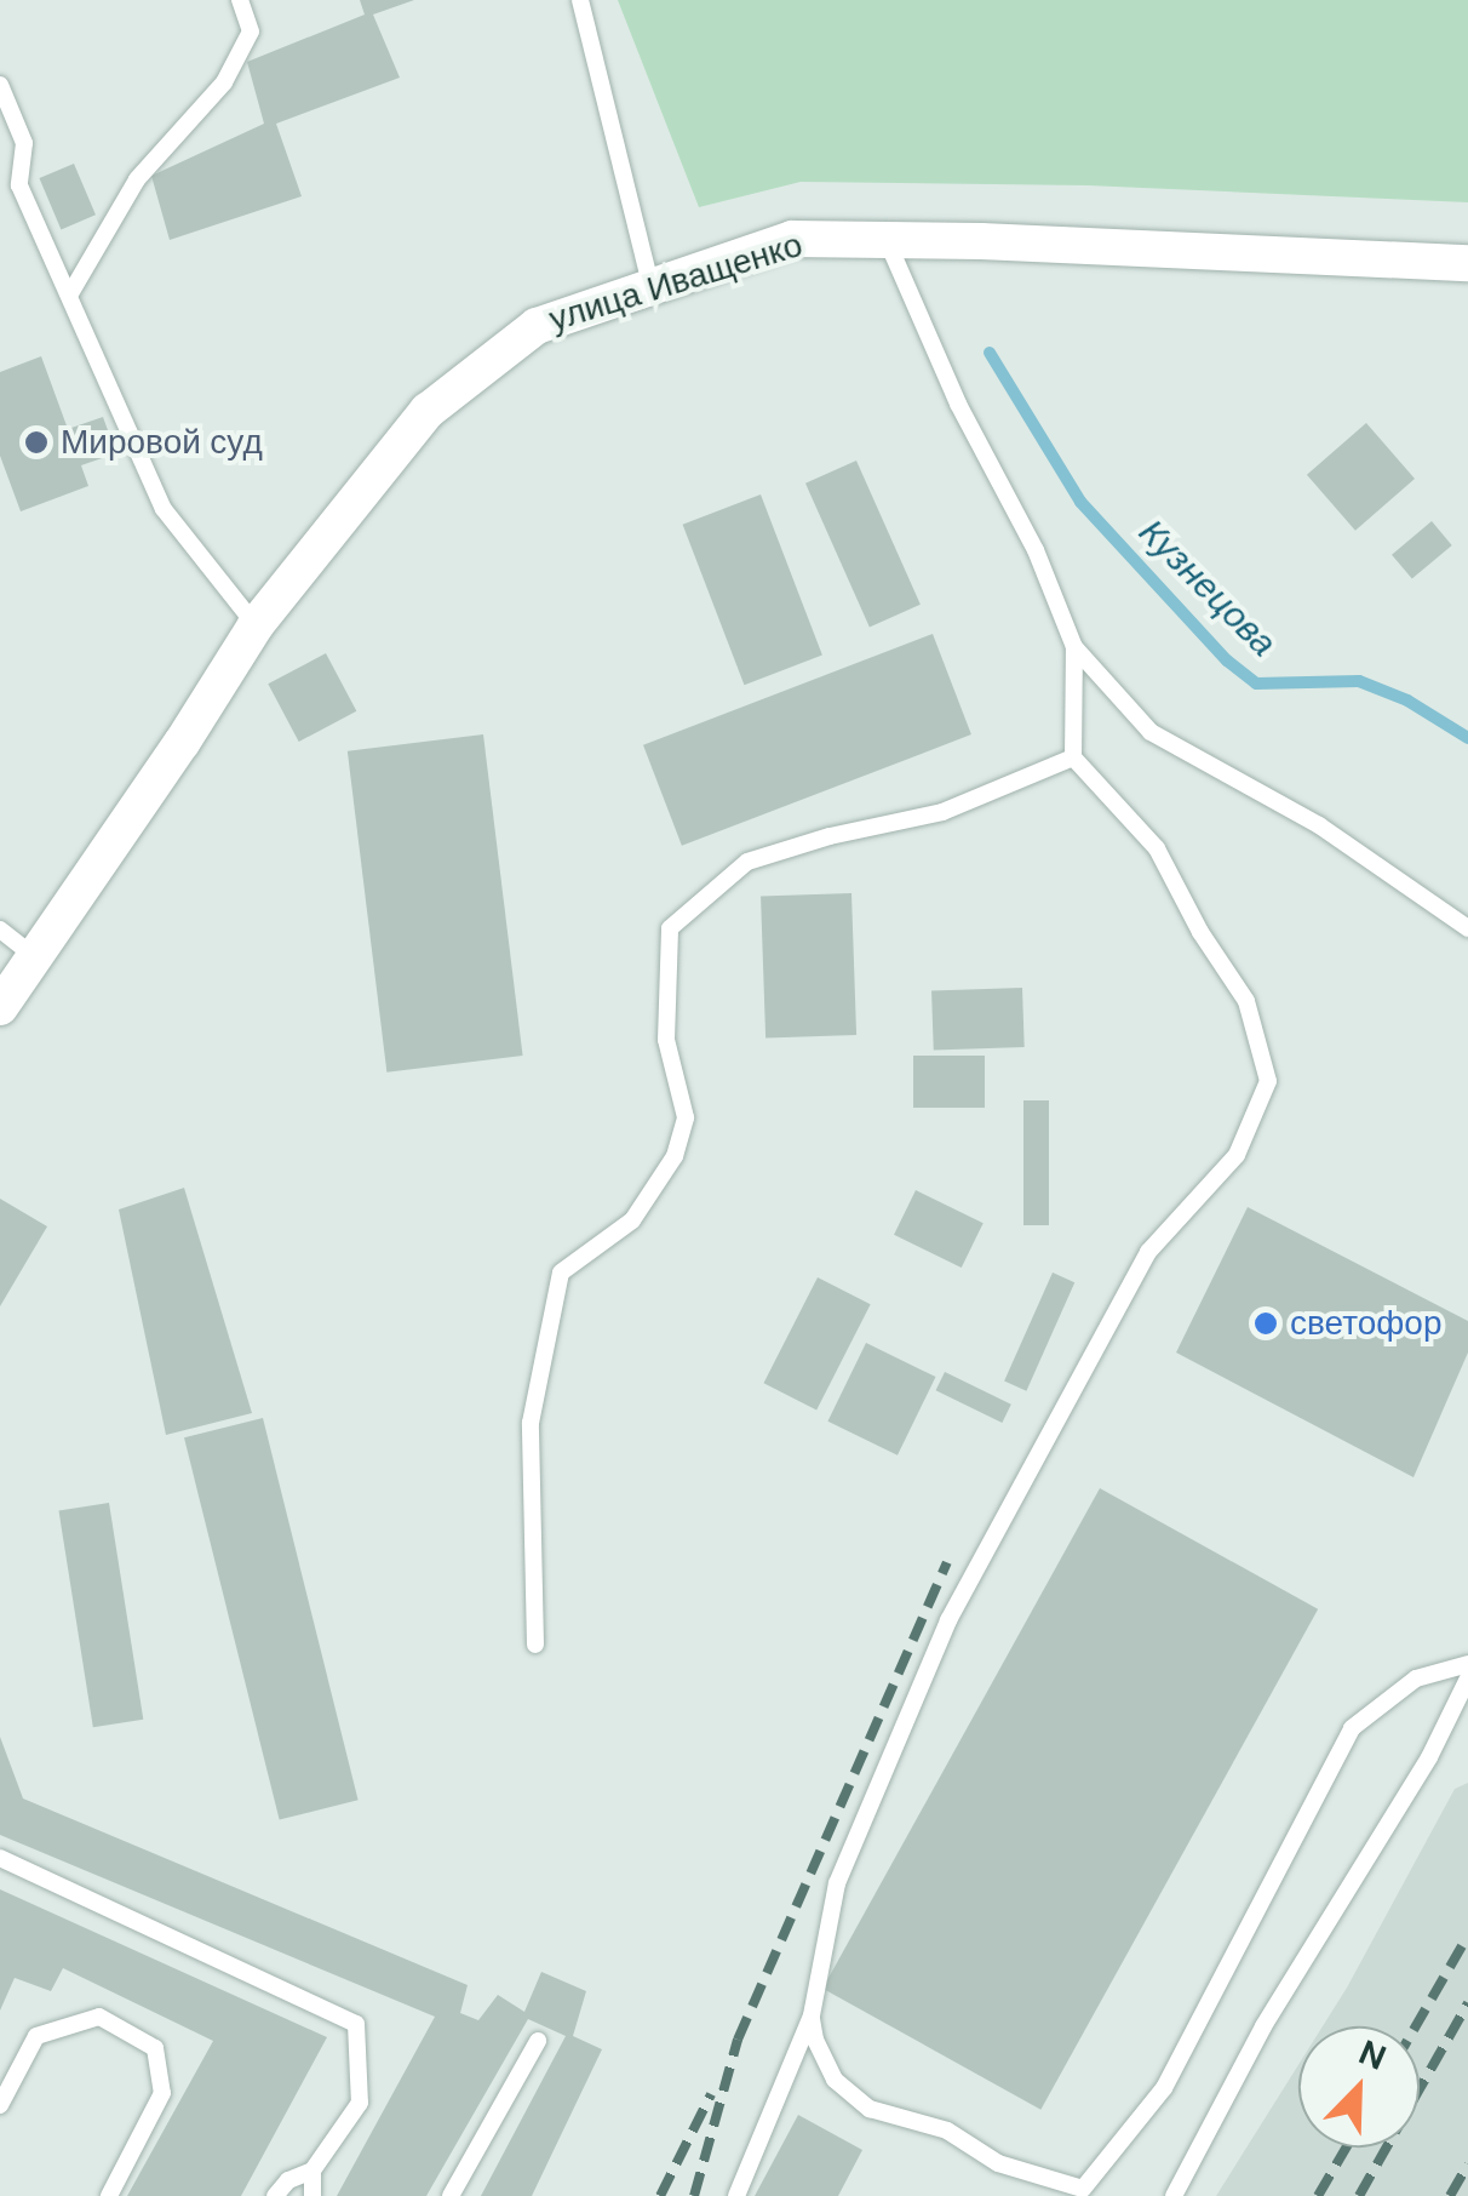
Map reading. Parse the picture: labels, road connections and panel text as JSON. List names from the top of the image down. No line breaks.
{"streets":{"main road":["улица Иващенко"]},"water":["Кузнецова"],"places":["Мировой суд","светофор"],"north":"top right"}
